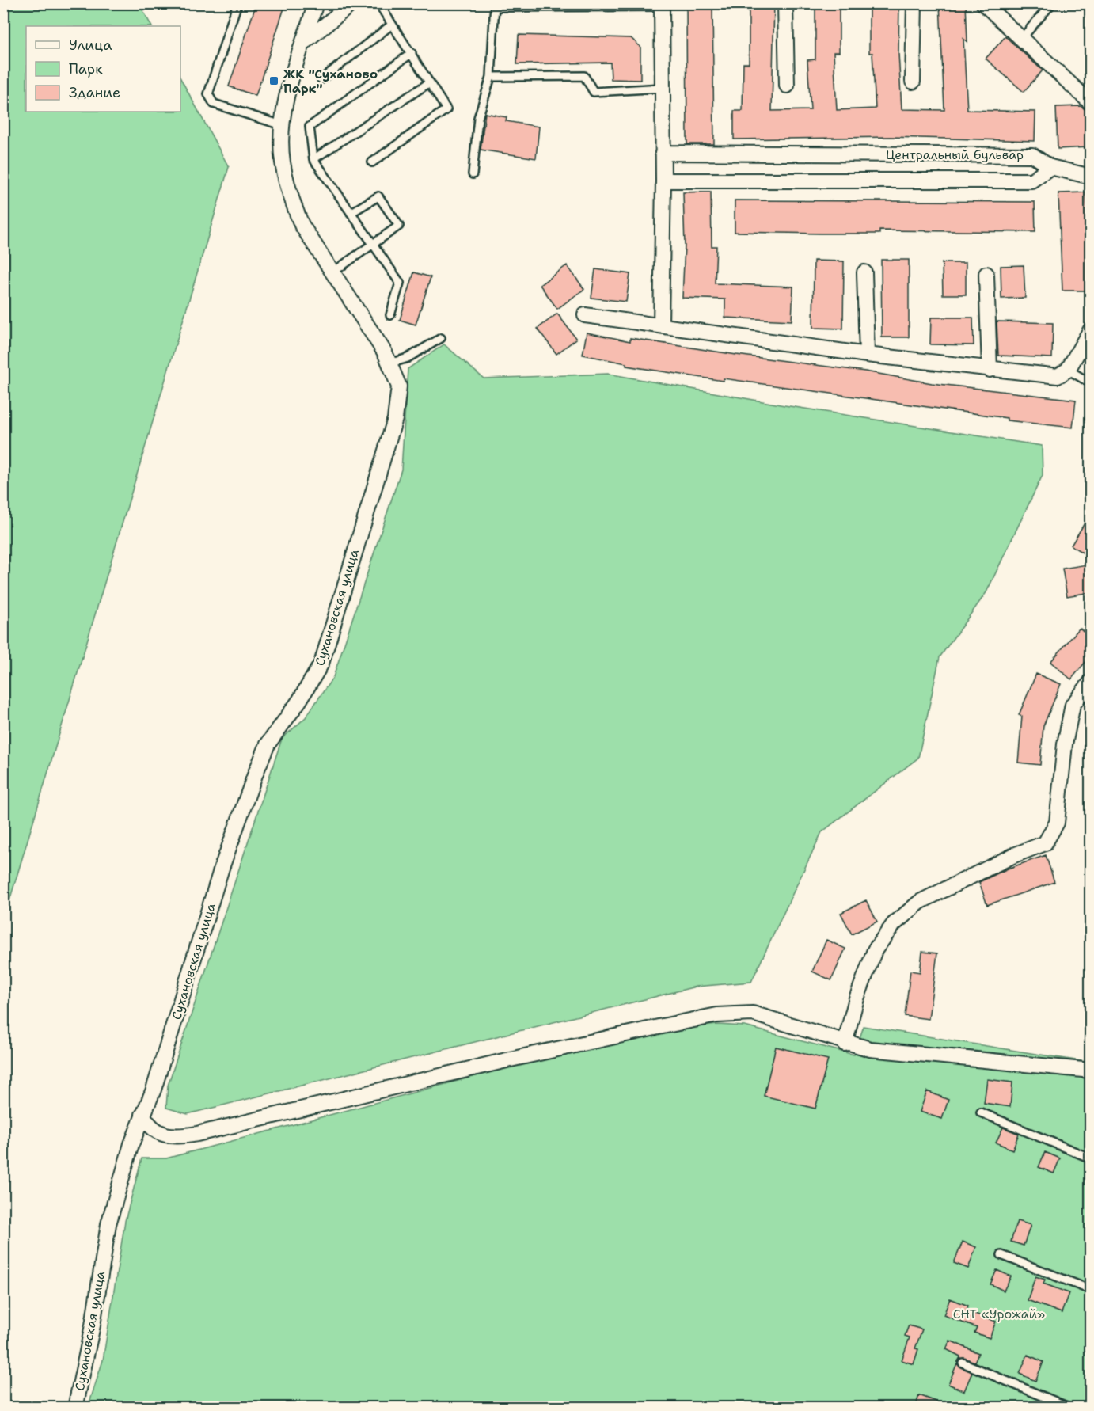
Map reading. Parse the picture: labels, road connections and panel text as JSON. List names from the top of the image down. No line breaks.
{"streets":{"street":["Центральный бульвар","Сухановская улица"]},"parks":["СНТ «Урожай»"],"places":{"transit":["ЖК \"Суханово Парк\""]},"legend":["Улица","Парк","Здание"]}
